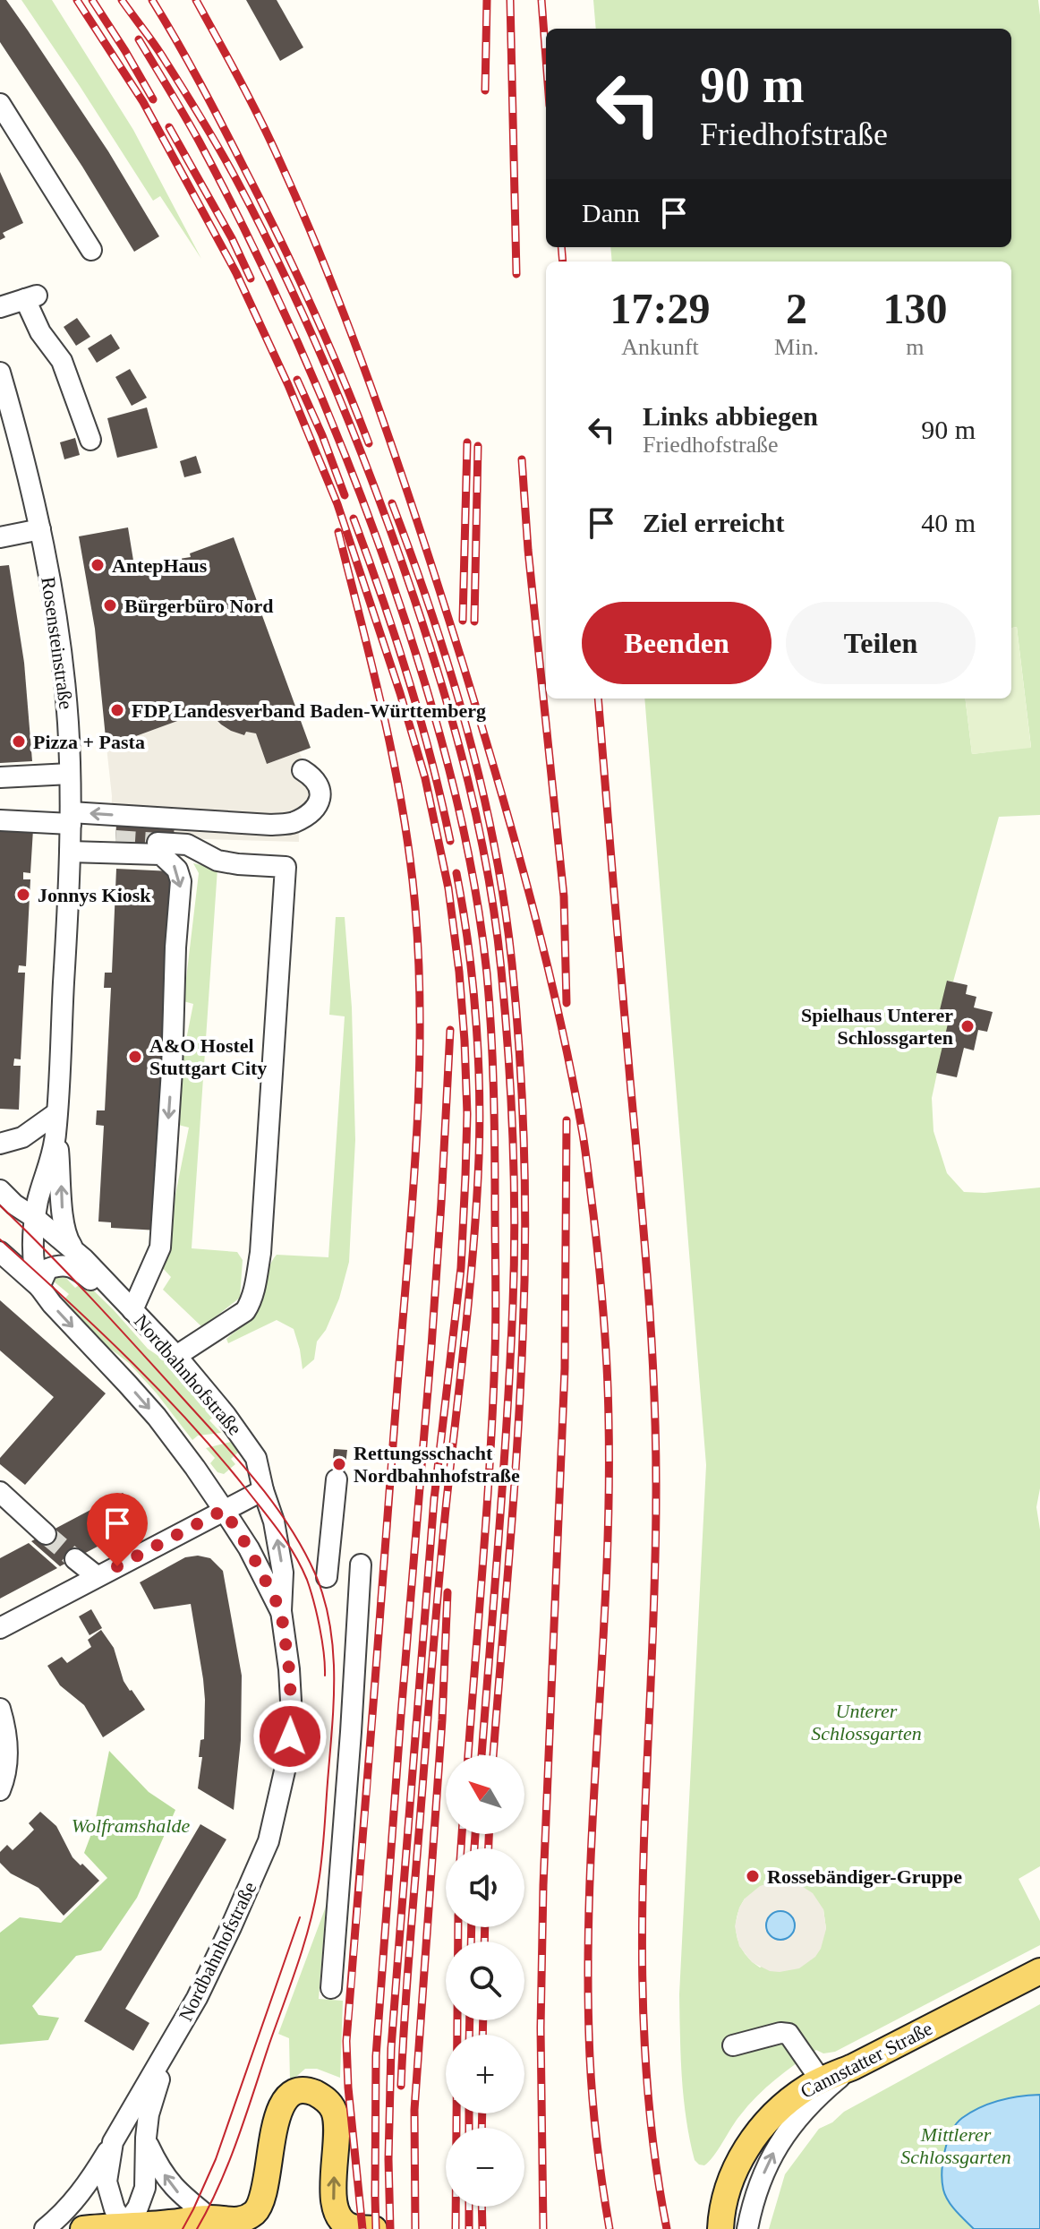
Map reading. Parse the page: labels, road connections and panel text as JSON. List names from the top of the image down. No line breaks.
{"streets":{"main road":["Cannstatter Straße"],"street":["Rosensteinstraße","Nordbahnhofstraße"]},"crossings":[["Rosensteinstraße","Nordbahnhofstraße"]],"parks":["Unterer Schlossgarten","Wolframshalde","Mittlerer Schlossgarten"],"places":["AntepHaus","Bürgerbüro Nord","FDP Landesverband Baden-Württemberg","Pizza + Pasta","Jonnys Kiosk","Spielhaus Unterer Schlossgarten","A&O Hostel Stuttgart City","Rettungsschacht Nordbahnhofstraße","Rossebändiger-Gruppe"],"north":"top left","page":{"turn":["90 m","Friedhofstraße"],"then":"Dann","eta":["17:29","Ankunft","2","Min.","130","m"],"list":[{"name":"Links abbiegen","note":"Friedhofstraße","value":"90 m"},{"name":"Ziel erreicht","value":"40 m"}],"buttons":["Beenden","Teilen"],"map_buttons":["+","−"]}}
